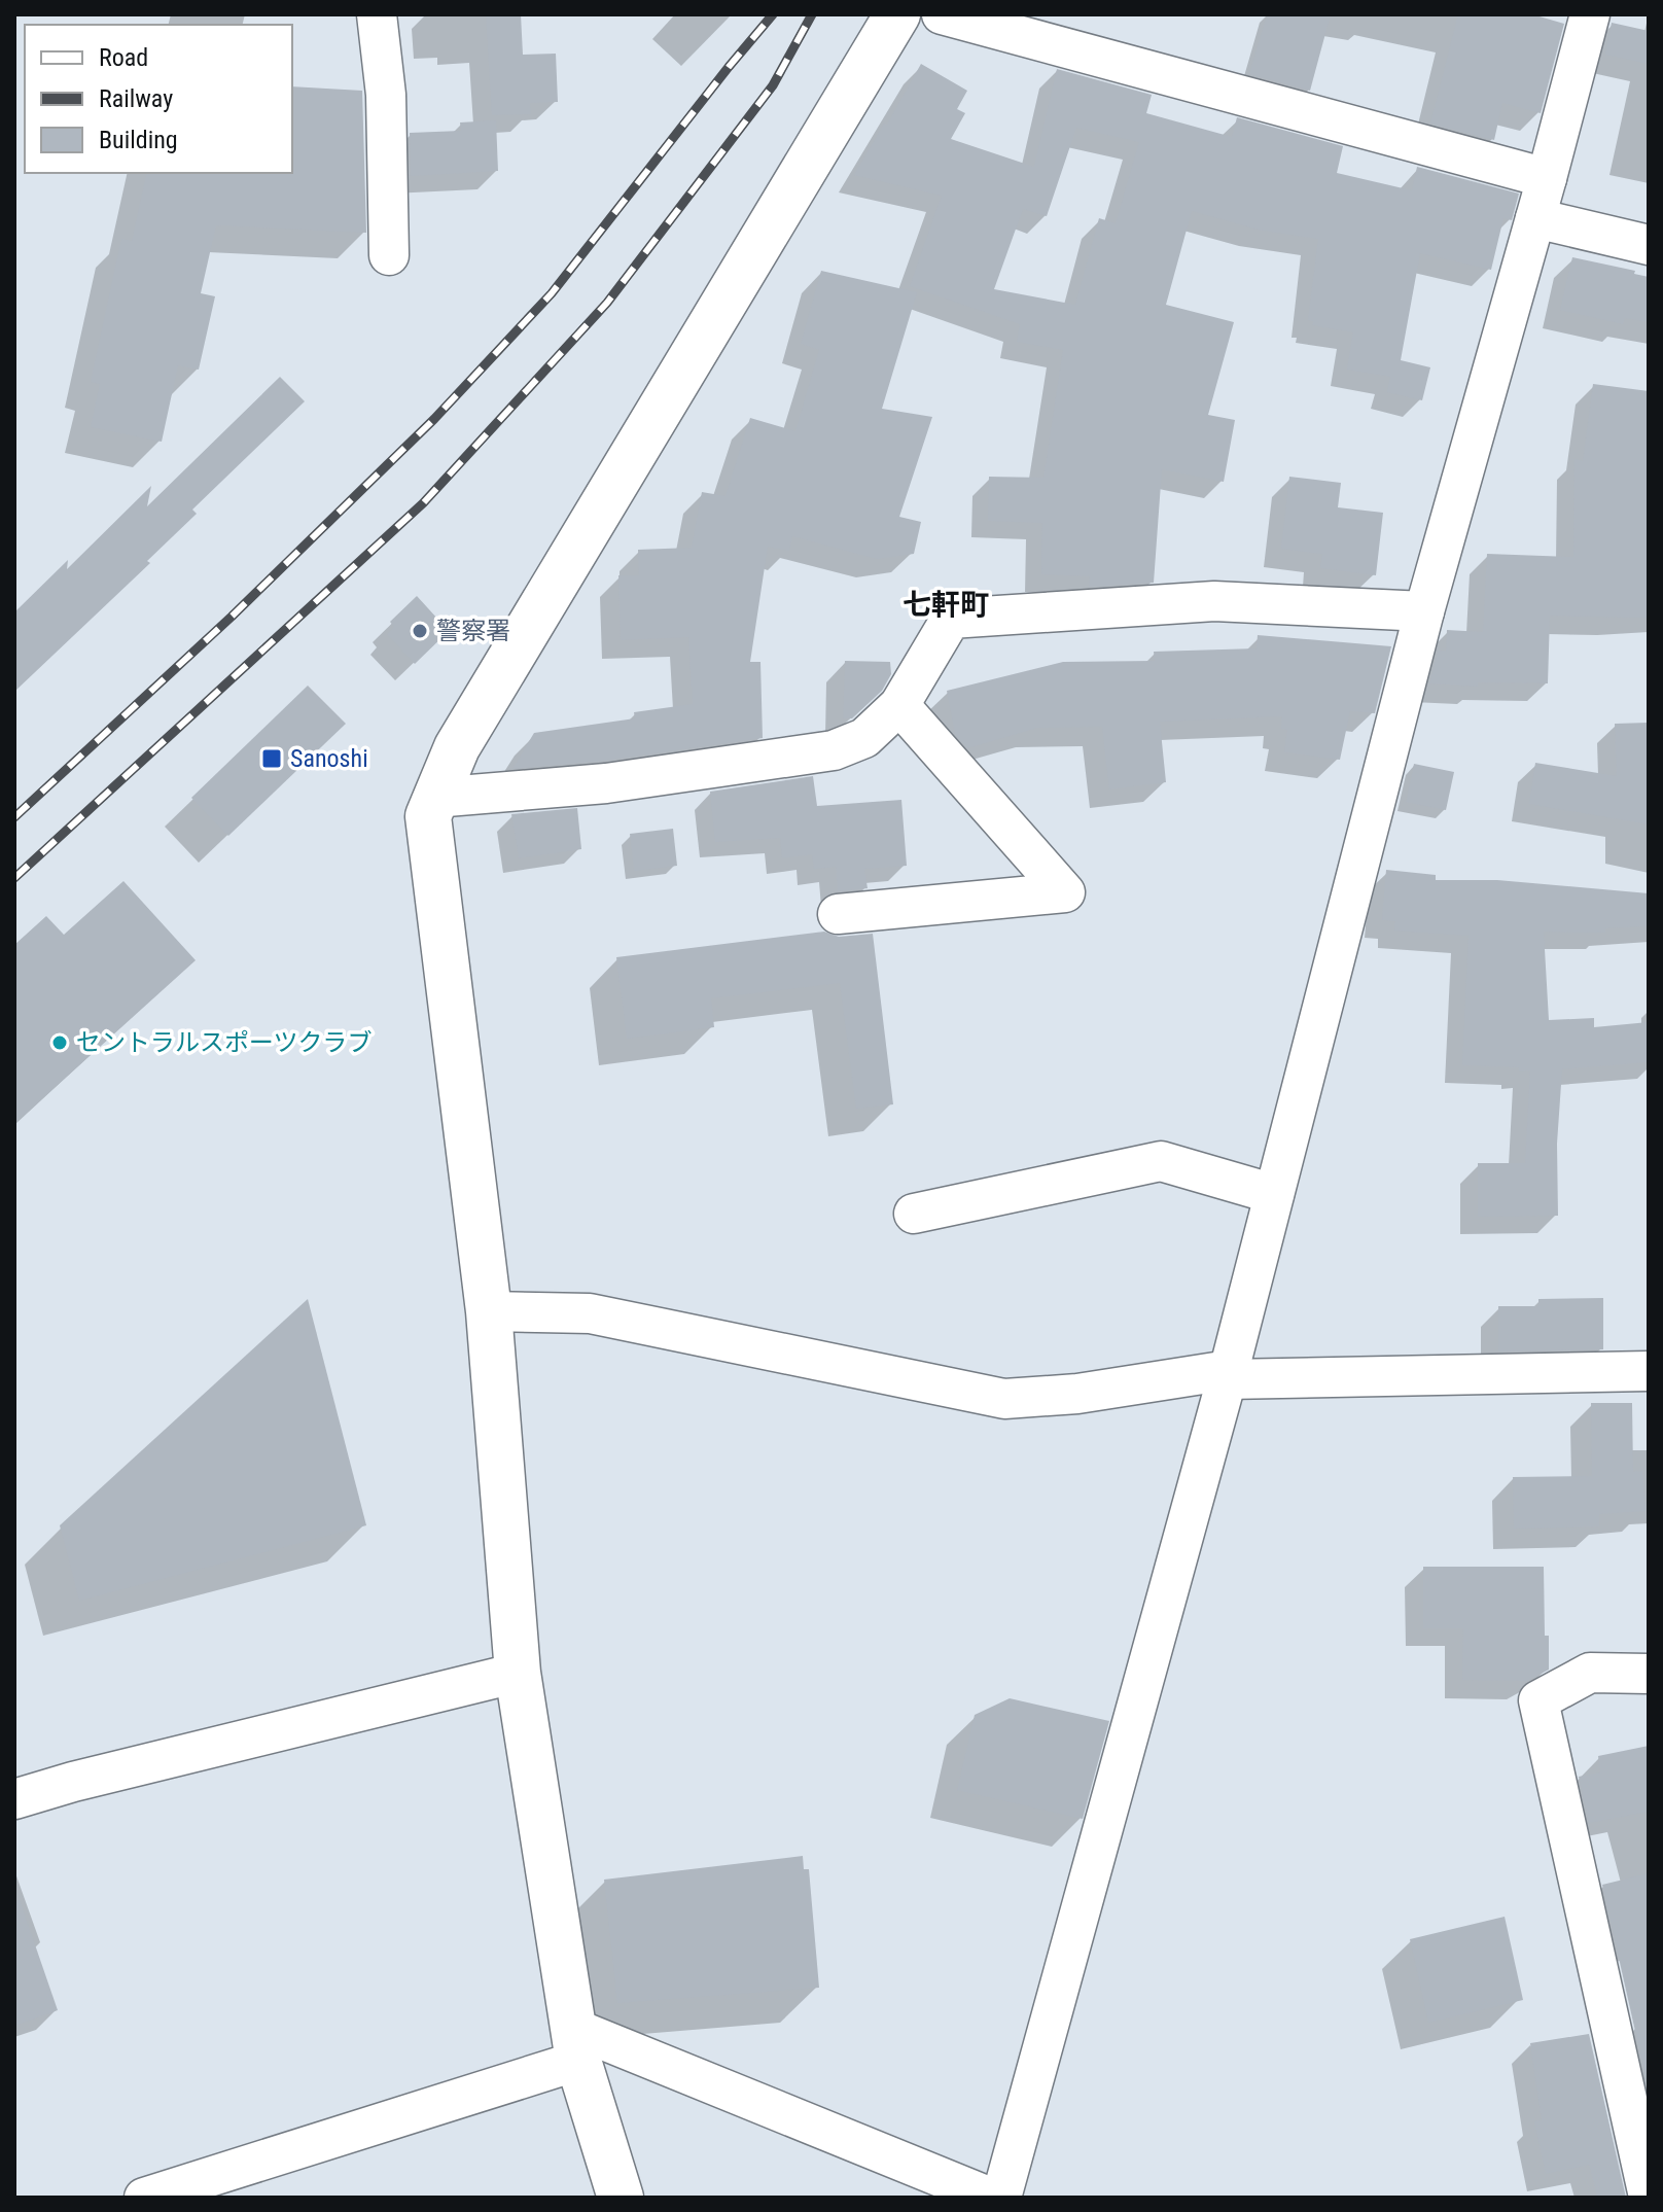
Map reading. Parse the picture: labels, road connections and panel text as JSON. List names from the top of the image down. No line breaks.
{"districts":["七軒町"],"places":{"other":["警察署","セントラルスポーツクラブ"],"transit":["Sanoshi"]},"legend":["Road","Railway","Building"]}
